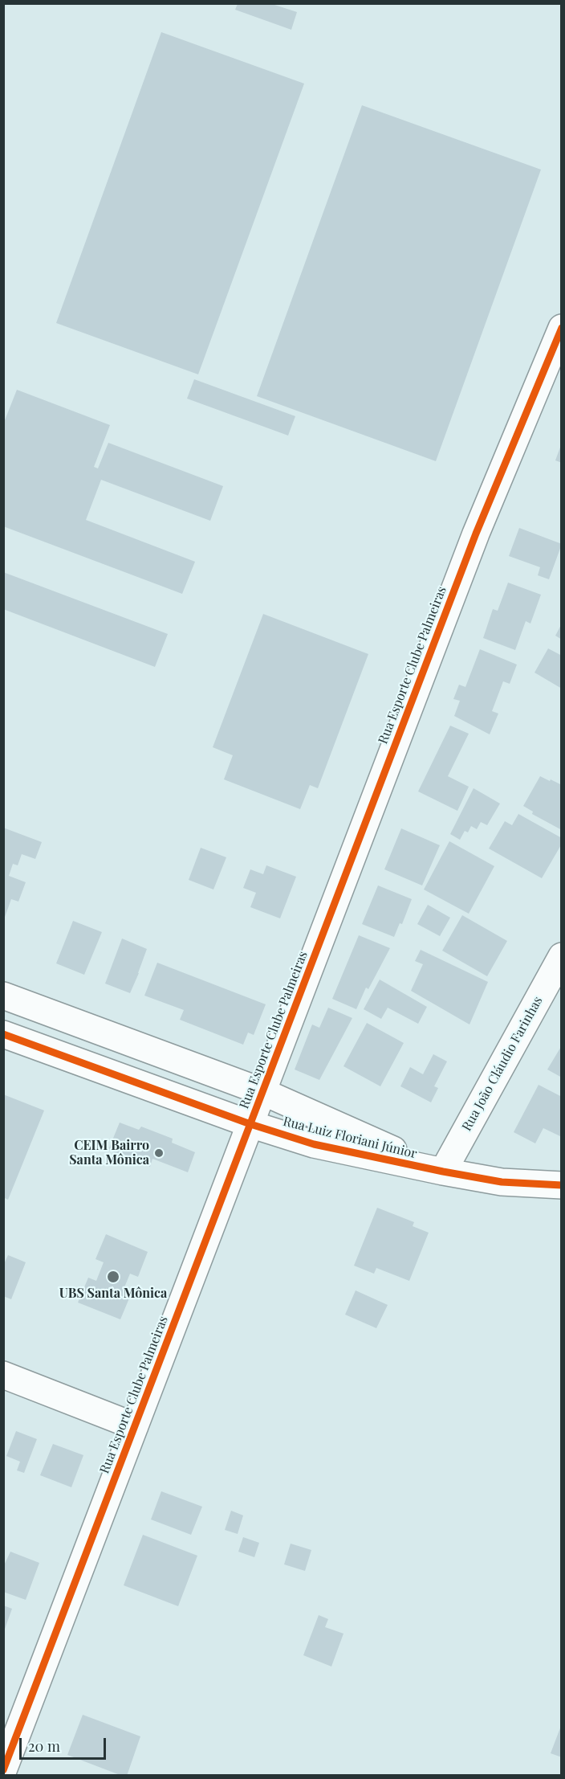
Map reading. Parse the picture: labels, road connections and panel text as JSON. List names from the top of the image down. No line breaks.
{"streets":{"street":["Rua Esporte Clube Palmeiras","Rua João Cláudio Farinhas","Rua Luiz Floriani Júnior"]},"crossings":[["Rua Esporte Clube Palmeiras","Rua Luiz Floriani Júnior"],["Rua João Cláudio Farinhas","Rua Luiz Floriani Júnior"]],"places":["CEIM Bairro Santa Mônica","UBS Santa Mônica"],"scale_bar":"20 m"}
